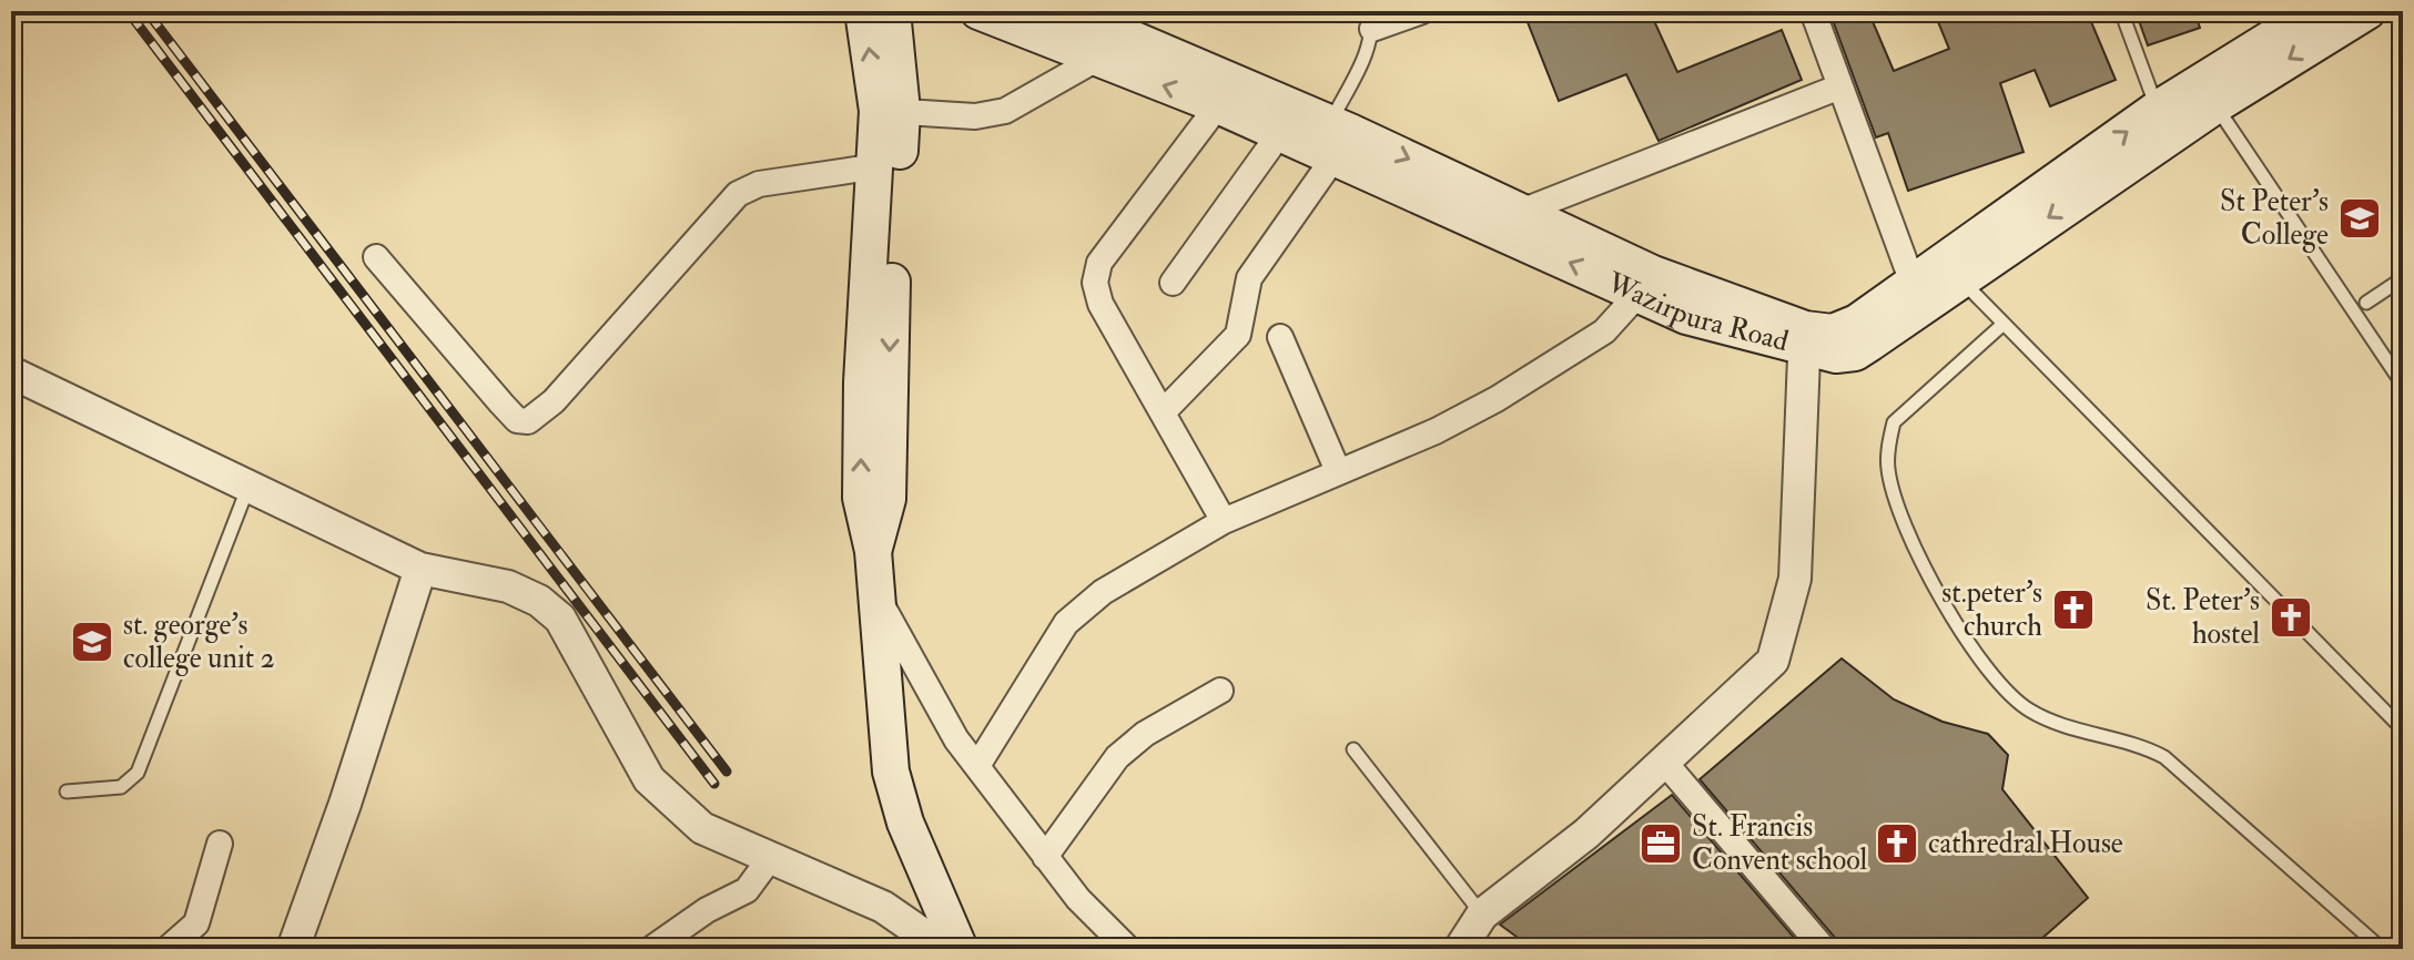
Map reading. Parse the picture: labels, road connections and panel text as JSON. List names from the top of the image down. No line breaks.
{"streets":{"main road":["Wazirpura Road"]},"places":{"school or university":["St Peter's College","st. george's college unit 2"],"church":["st.peter's church","St. Peter's hostel","cathredral House"],"office":["St. Francis Convent school"]}}
